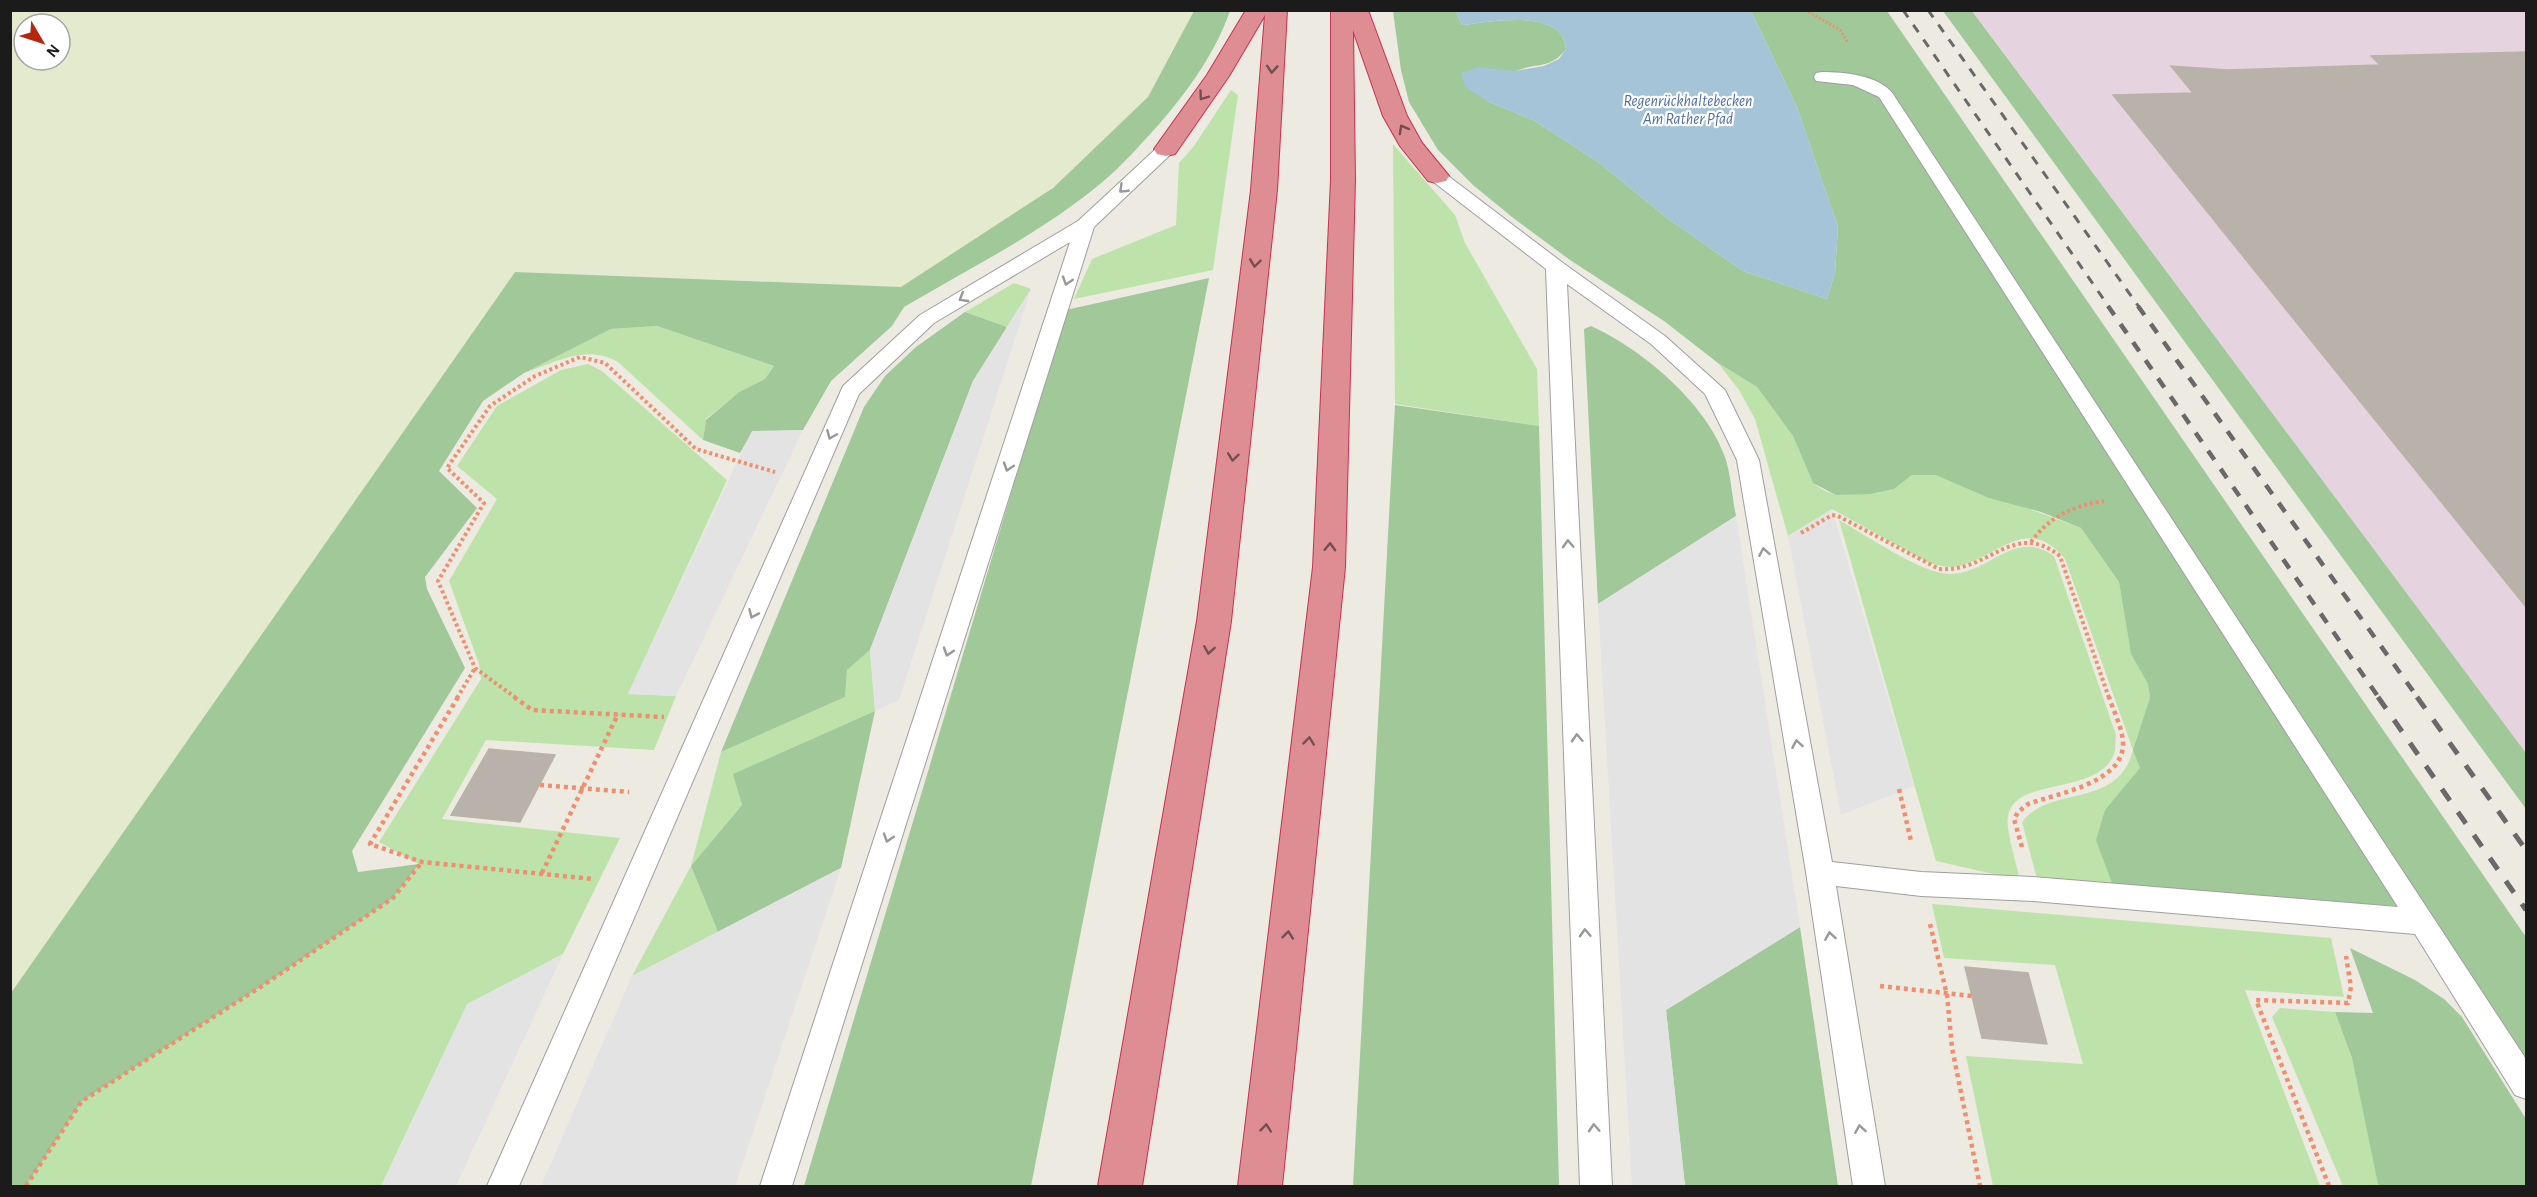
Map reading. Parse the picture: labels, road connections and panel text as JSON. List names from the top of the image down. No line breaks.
{"water":["Regenrückhaltebecken Am Rather Pfad"],"north":"bottom right"}
